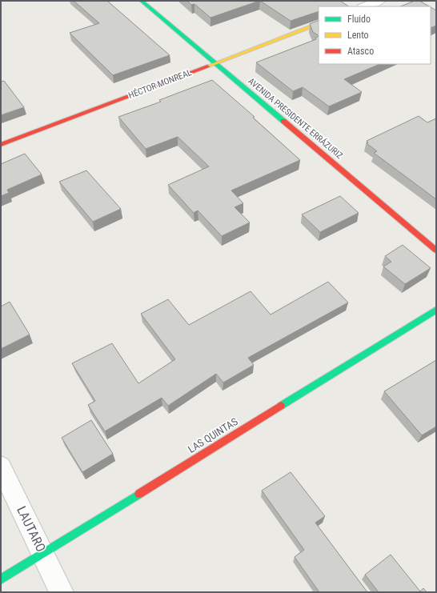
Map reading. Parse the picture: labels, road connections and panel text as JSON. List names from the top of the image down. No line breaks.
{"streets":{"street":["HÉCTOR MONREAL","AVENIDA PRESIDENTE ERRÁZURIZ","LAS QUINTAS","LAUTARO"]},"crossings":[["HÉCTOR MONREAL","AVENIDA PRESIDENTE ERRÁZURIZ"],["LAS QUINTAS","LAUTARO"]],"legend":["Fluido","Lento","Atasco"]}
